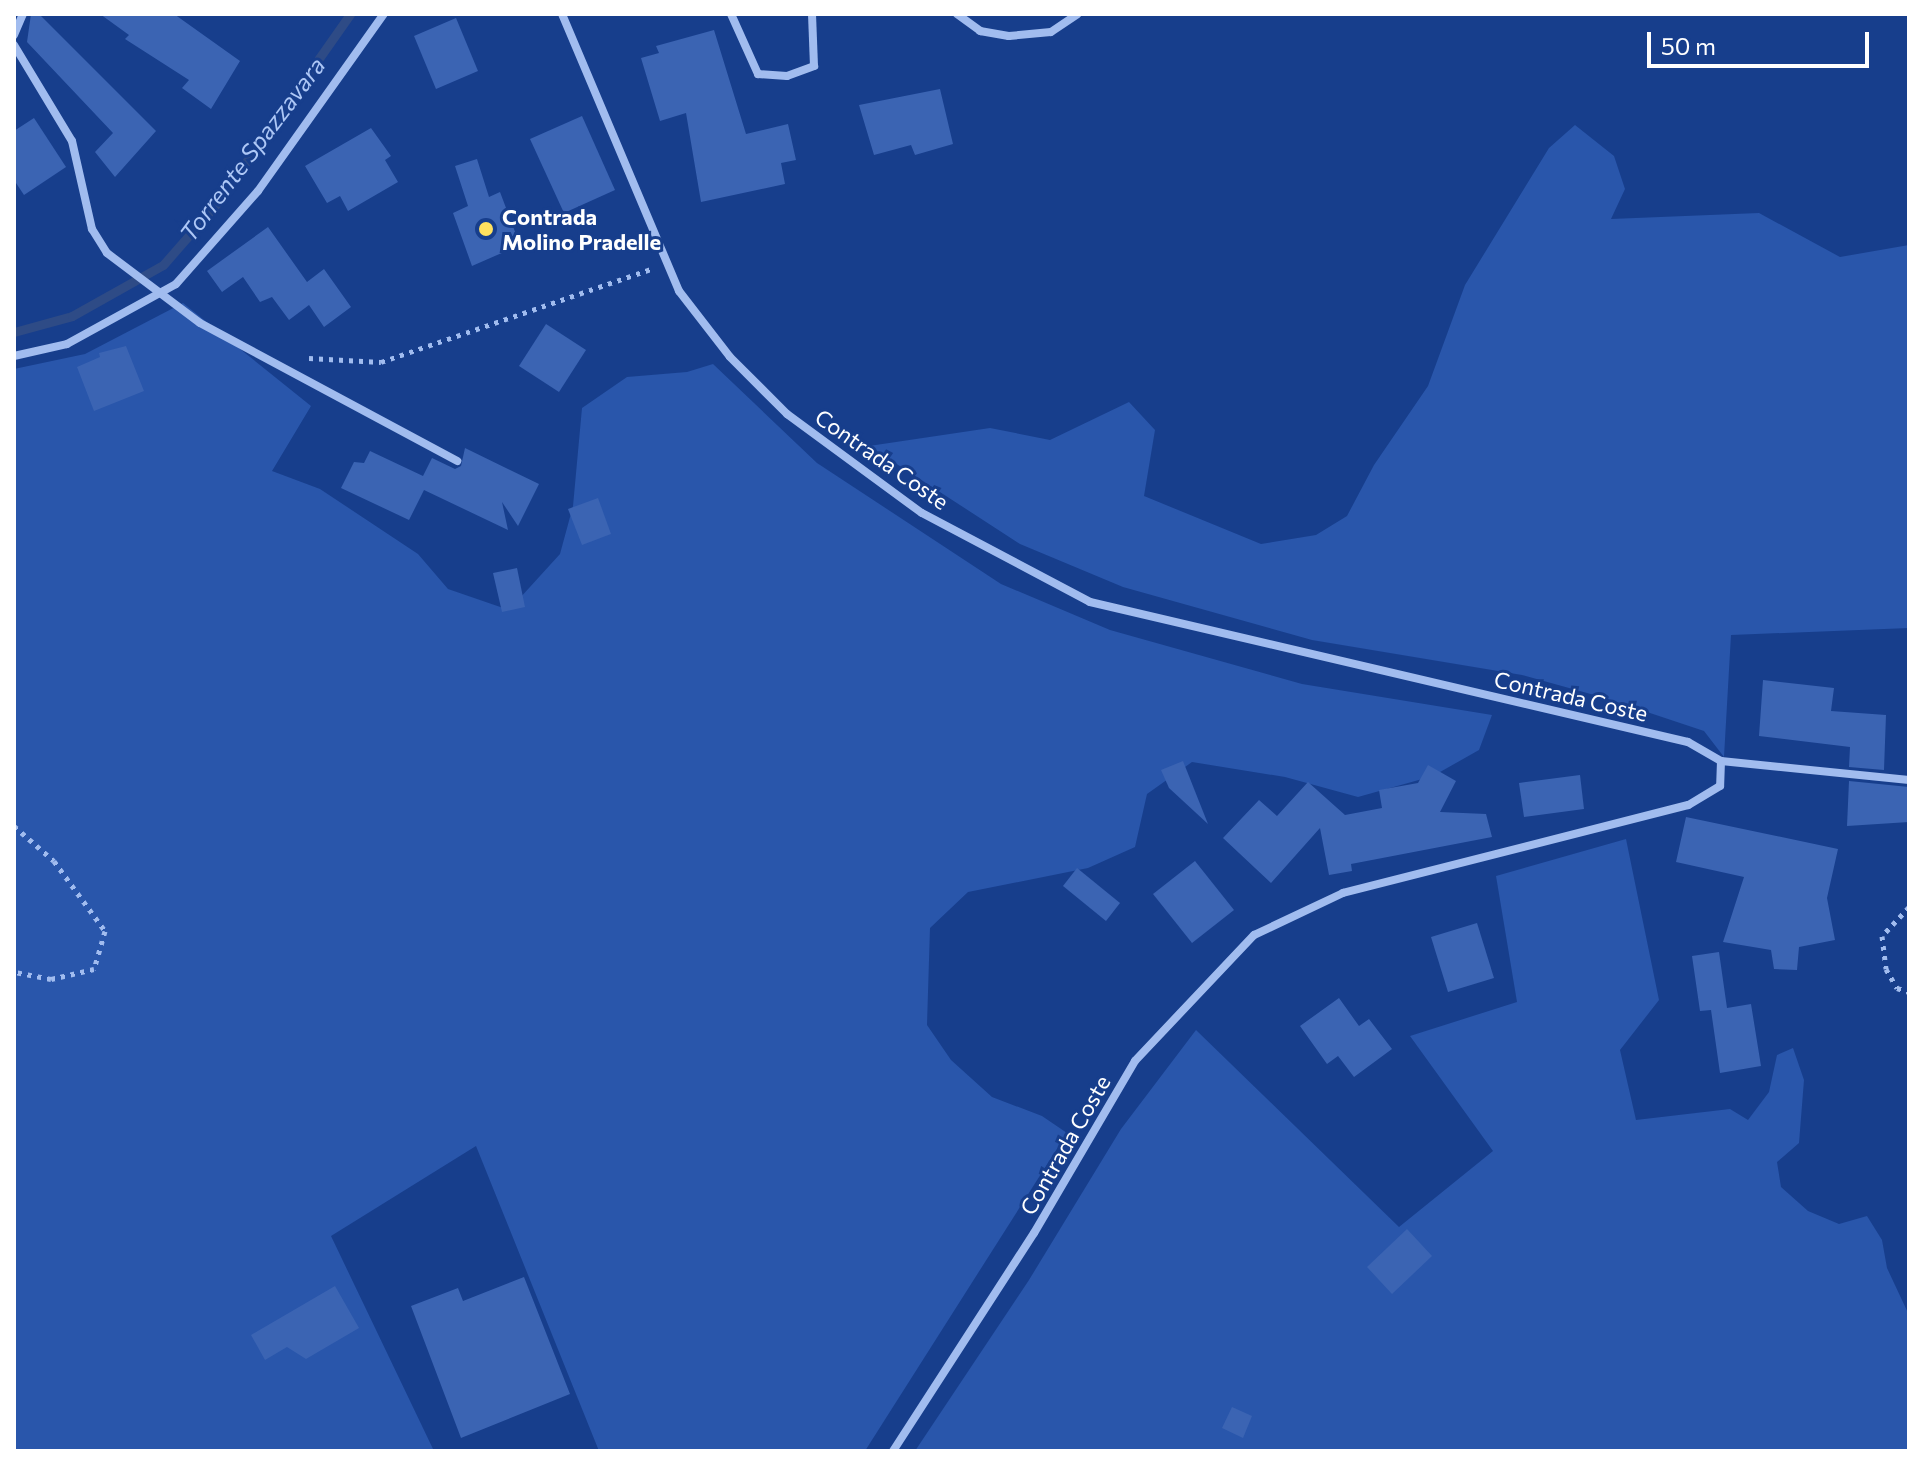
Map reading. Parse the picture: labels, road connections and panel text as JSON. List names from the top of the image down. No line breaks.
{"streets":{"street":["Contrada Coste"]},"water":["Torrente Spazzavara"],"places":["Contrada Molino Pradelle"],"scale_bar":"50 m"}
